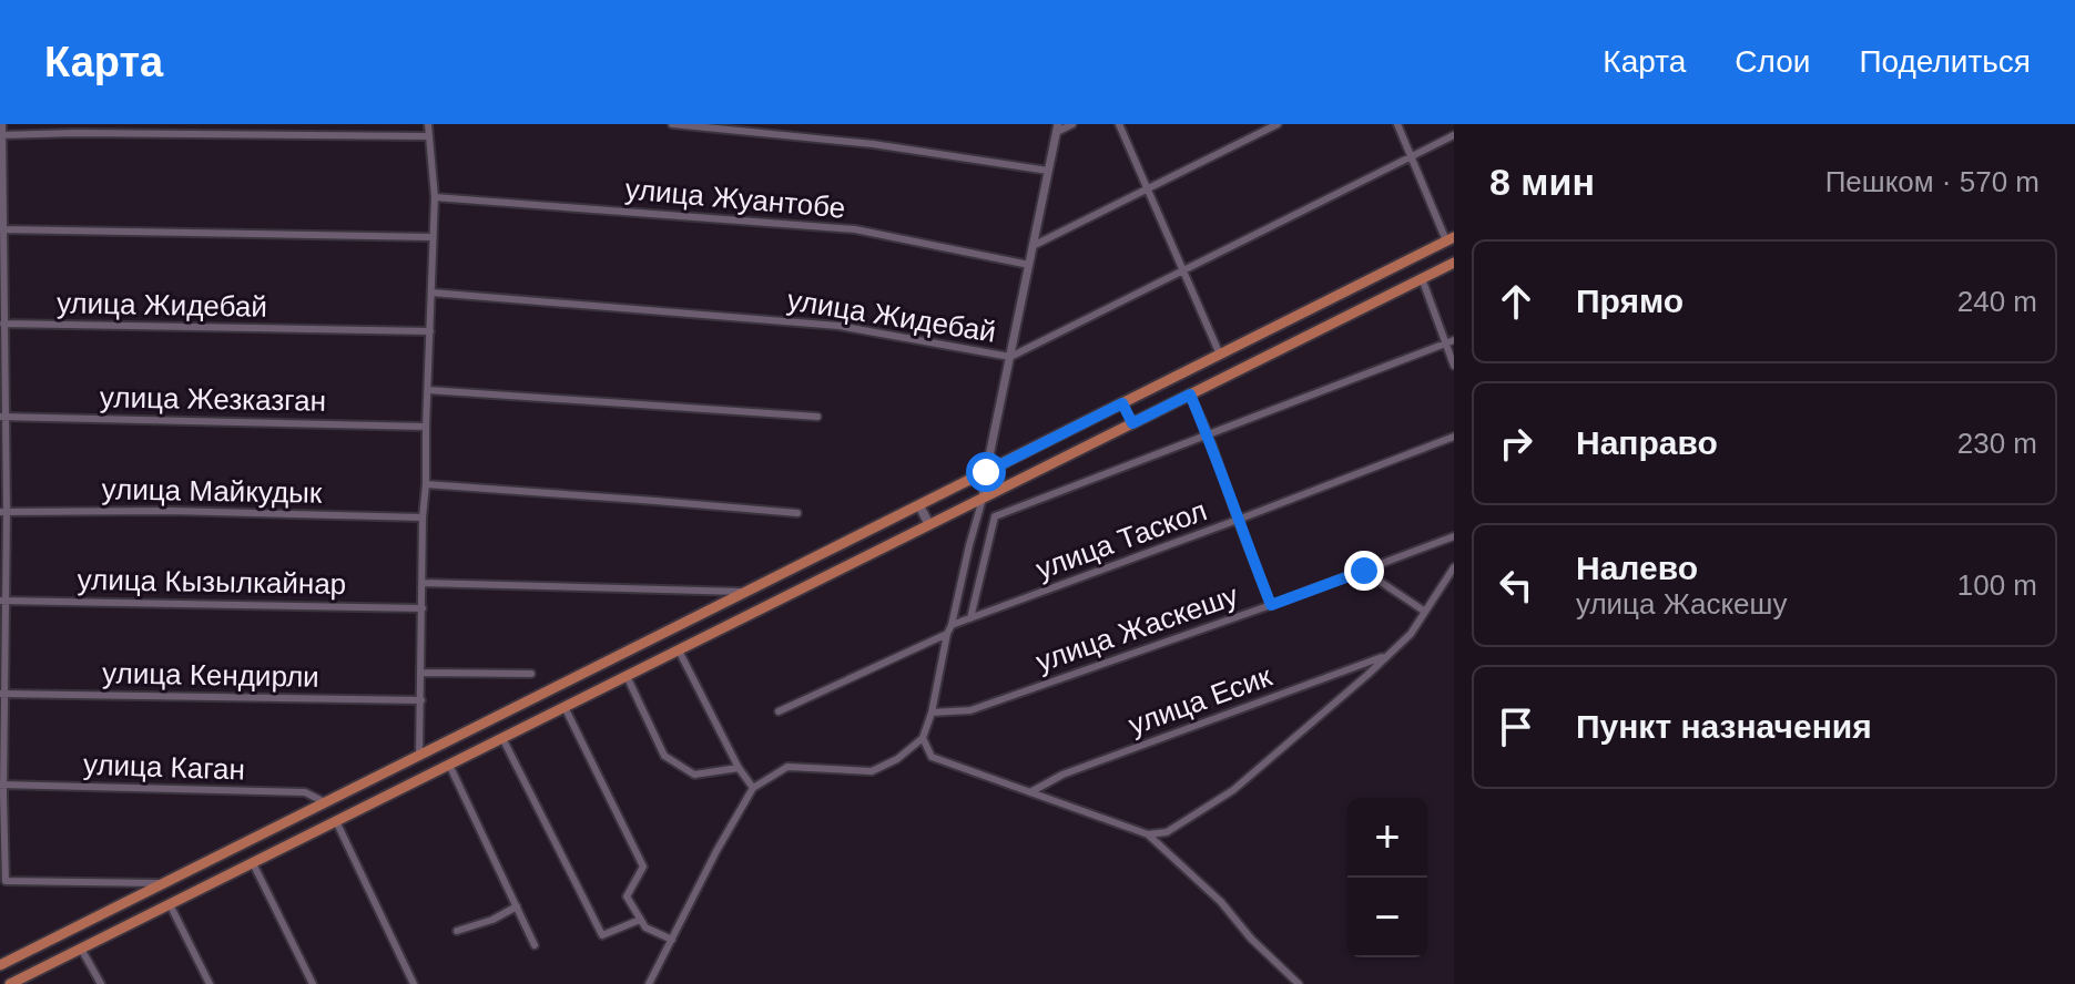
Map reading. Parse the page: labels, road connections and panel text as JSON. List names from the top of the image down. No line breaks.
{"streets":{"street":["улица Жуантобе","улица Жидебай","улица Жезказган","улица Майкудык","улица Таскол","улица Кызылкайнар","улица Жаскешу","улица Кендирли","улица Есик","улица Каган"]},"page":{"header":"Карта","nav":["Карта","Слои","Поделиться"],"heading":["8 мин","Пешком · 570 m"],"list":[["Прямо","240 m"],["Направо","230 m"],["Налево","улица Жаскешу","100 m"],"Пункт назначения"],"map_buttons":["+","−"]}}
